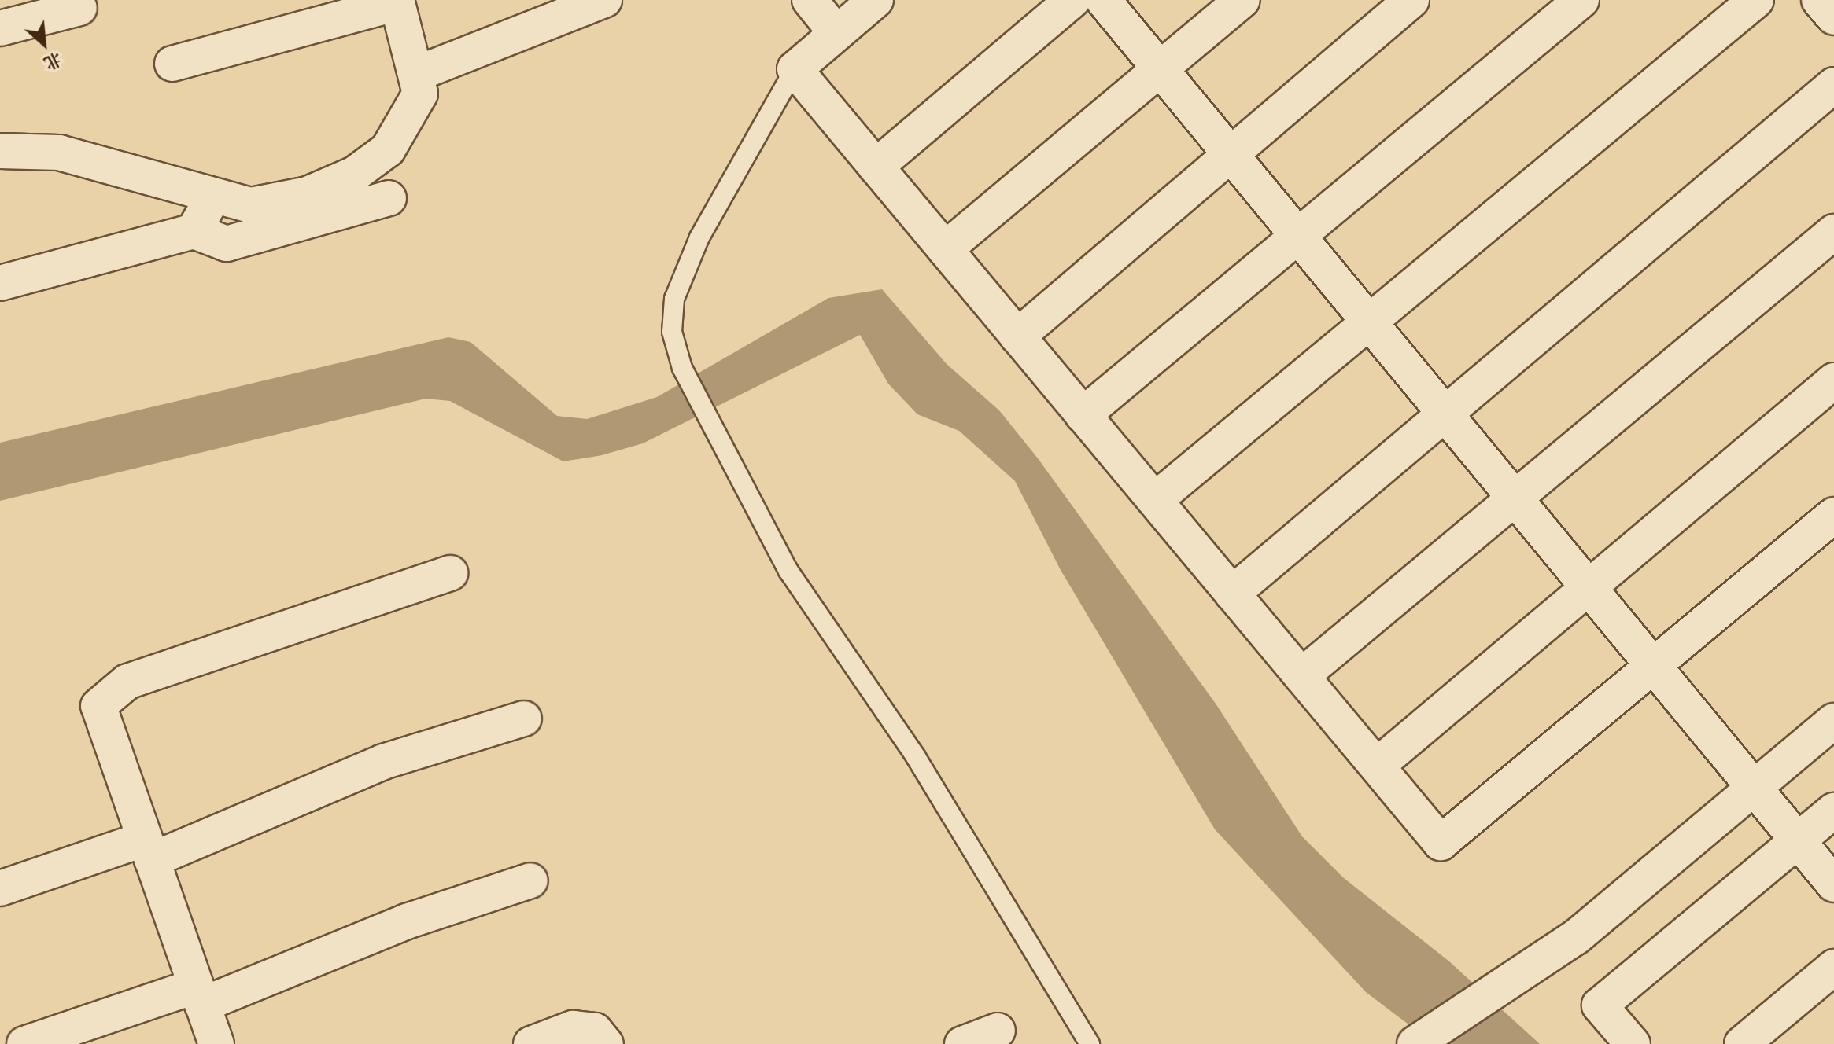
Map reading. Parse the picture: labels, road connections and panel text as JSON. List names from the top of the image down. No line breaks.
{"north":"bottom right"}
